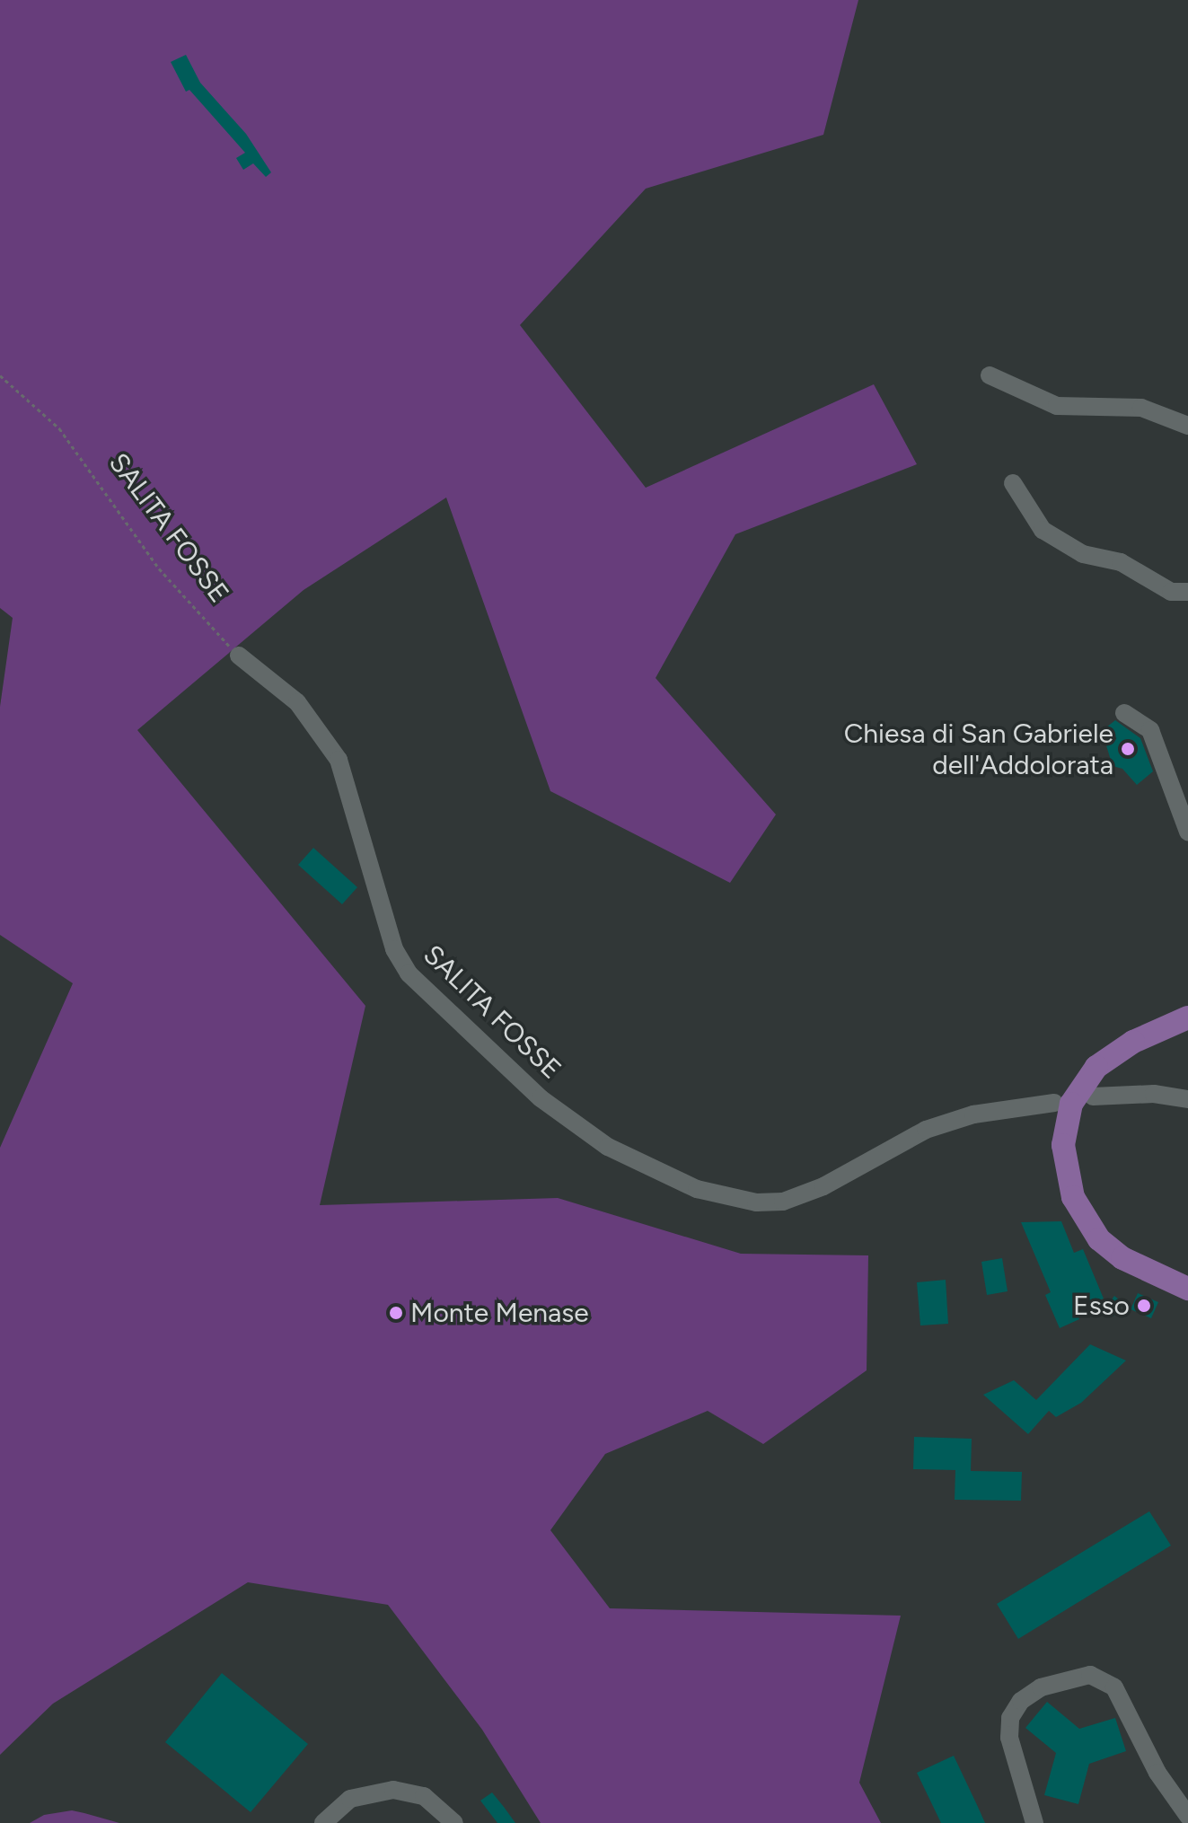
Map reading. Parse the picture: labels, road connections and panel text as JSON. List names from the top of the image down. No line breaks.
{"streets":{"street":["SALITA FOSSE"]},"places":["Chiesa di San Gabriele dell'Addolorata","Esso","Monte Menase"]}
